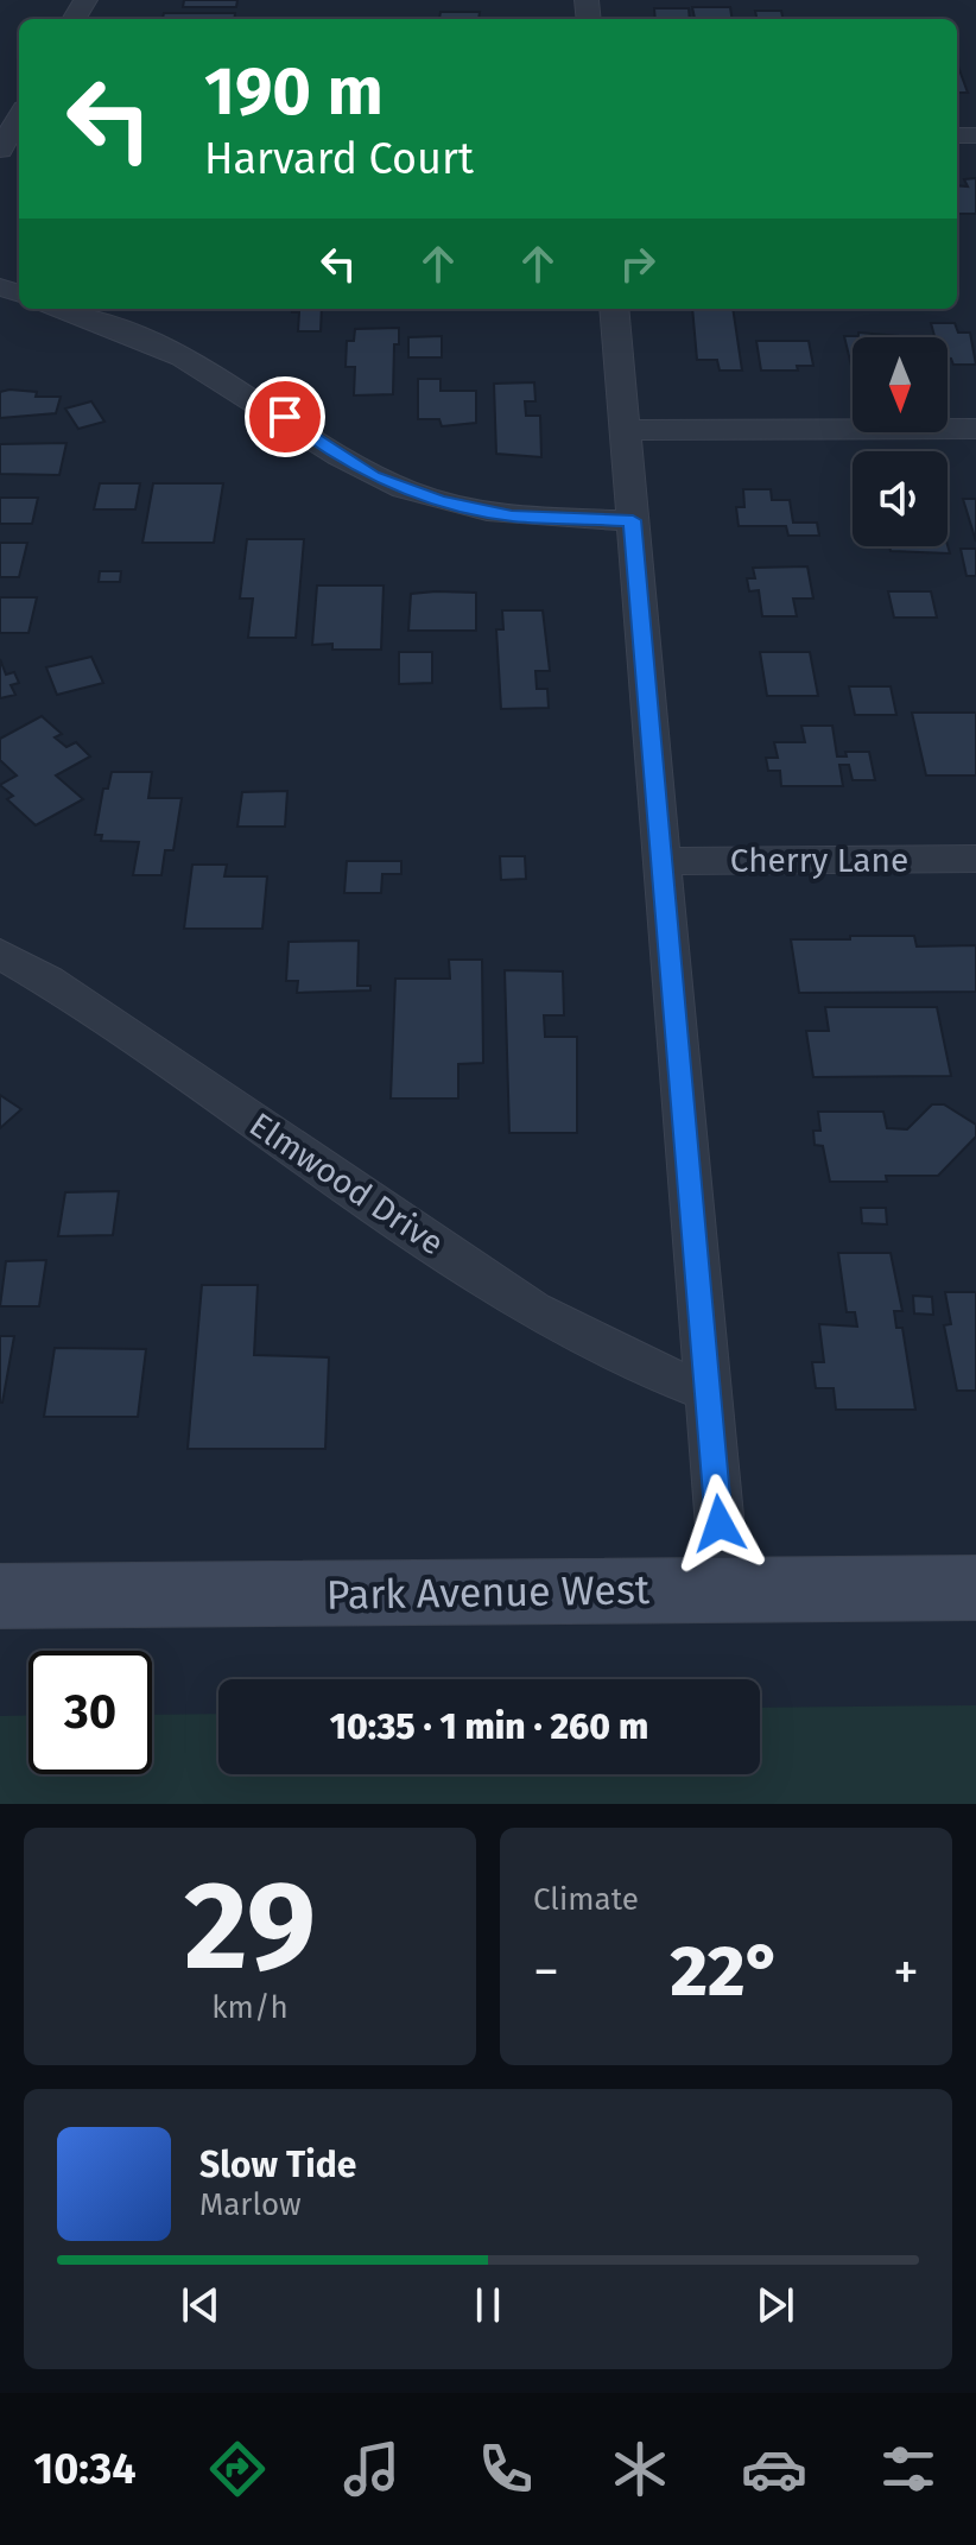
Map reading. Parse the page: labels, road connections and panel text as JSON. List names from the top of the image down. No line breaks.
{"streets":{"street":["Cherry Lane","Elmwood Drive","Park Avenue West"]},"north":"bottom","page":{"turn":["190 m","Harvard Court"],"limit":"30","trip":"10:35 · 1 min · 260 m","tile":[["29","km/h"],"Climate"],"heat":["−","22°","+"],"song":["Slow Tide","Marlow"],"tabs":"10:34"}}
